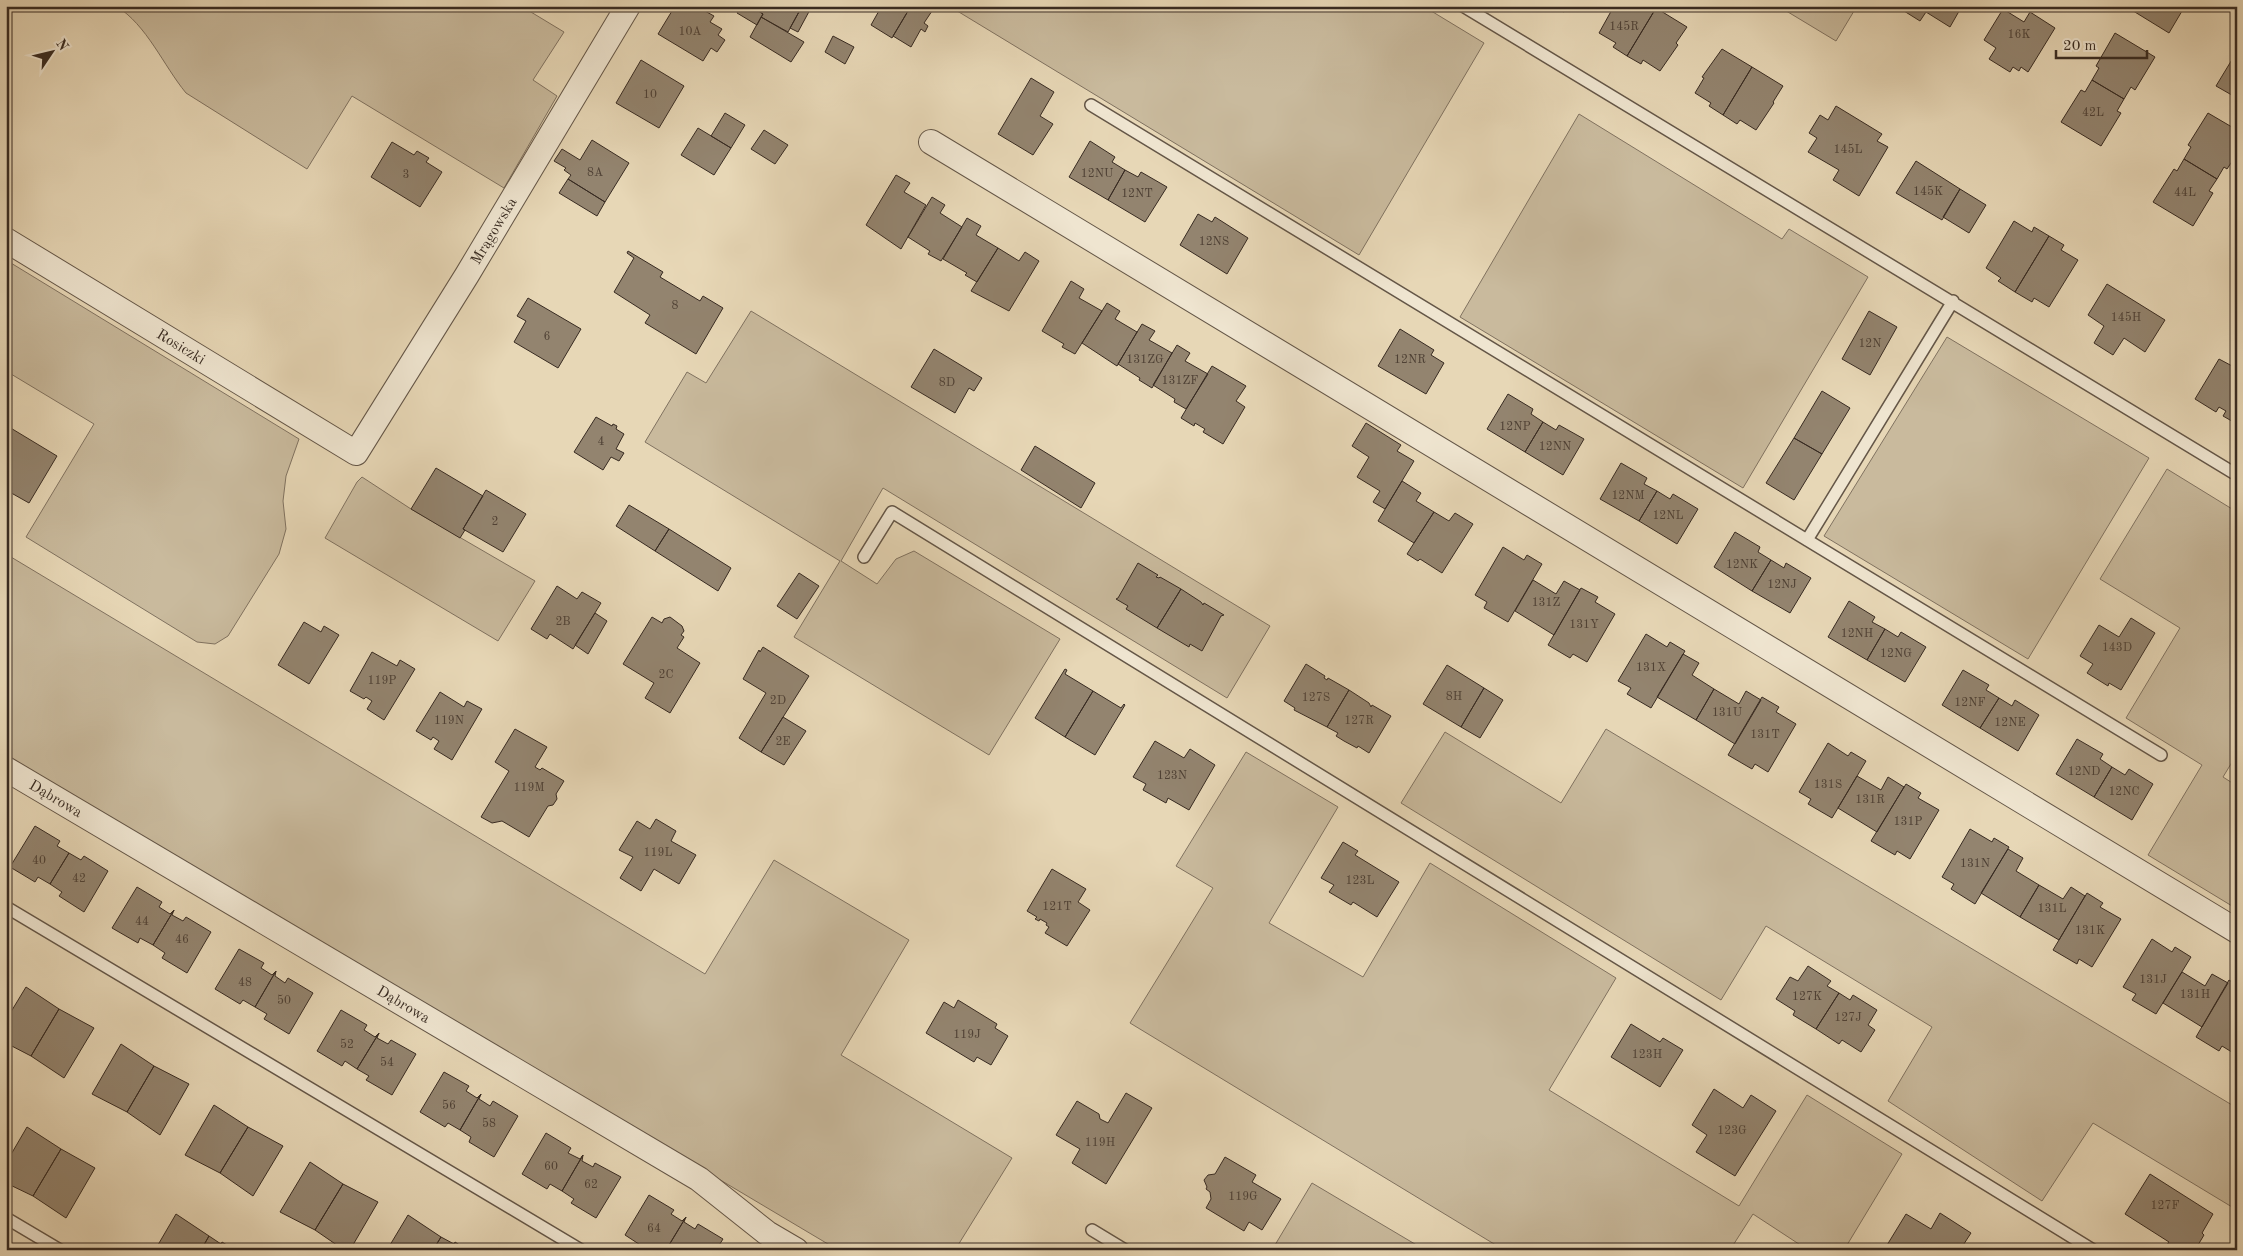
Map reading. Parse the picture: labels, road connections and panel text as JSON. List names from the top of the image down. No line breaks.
{"streets":{"street":["Mrągowska","Rosiczki","Dąbrowa"]},"crossings":[["Mrągowska","Rosiczki"]],"house_numbers":["145R","10A","16K","10","42L","145L","8A","12NU","3","145K","44L","12NT","12NS","8","145H","6","12N","131ZG","12NR","131ZF","8D","12NP","4","12NN","12NM","12NL","2","12NK","12NJ","131Z","2B","131Y","12NH","143D","12NG","131X","2C","119P","8H","127S","2D","12NF","131U","119N","127R","12NE","131T","2E","12ND","123N","131S","119M","12NC","131R","131P","119L","40","131N","42","123L","121T","131L","44","131K","46","131J","48","131H","127K","50","127J","119J","52","123H","54","56","58","123G","119H","60","62","119G","127F","64"],"scale_bar":"20 m","north":"top right"}
